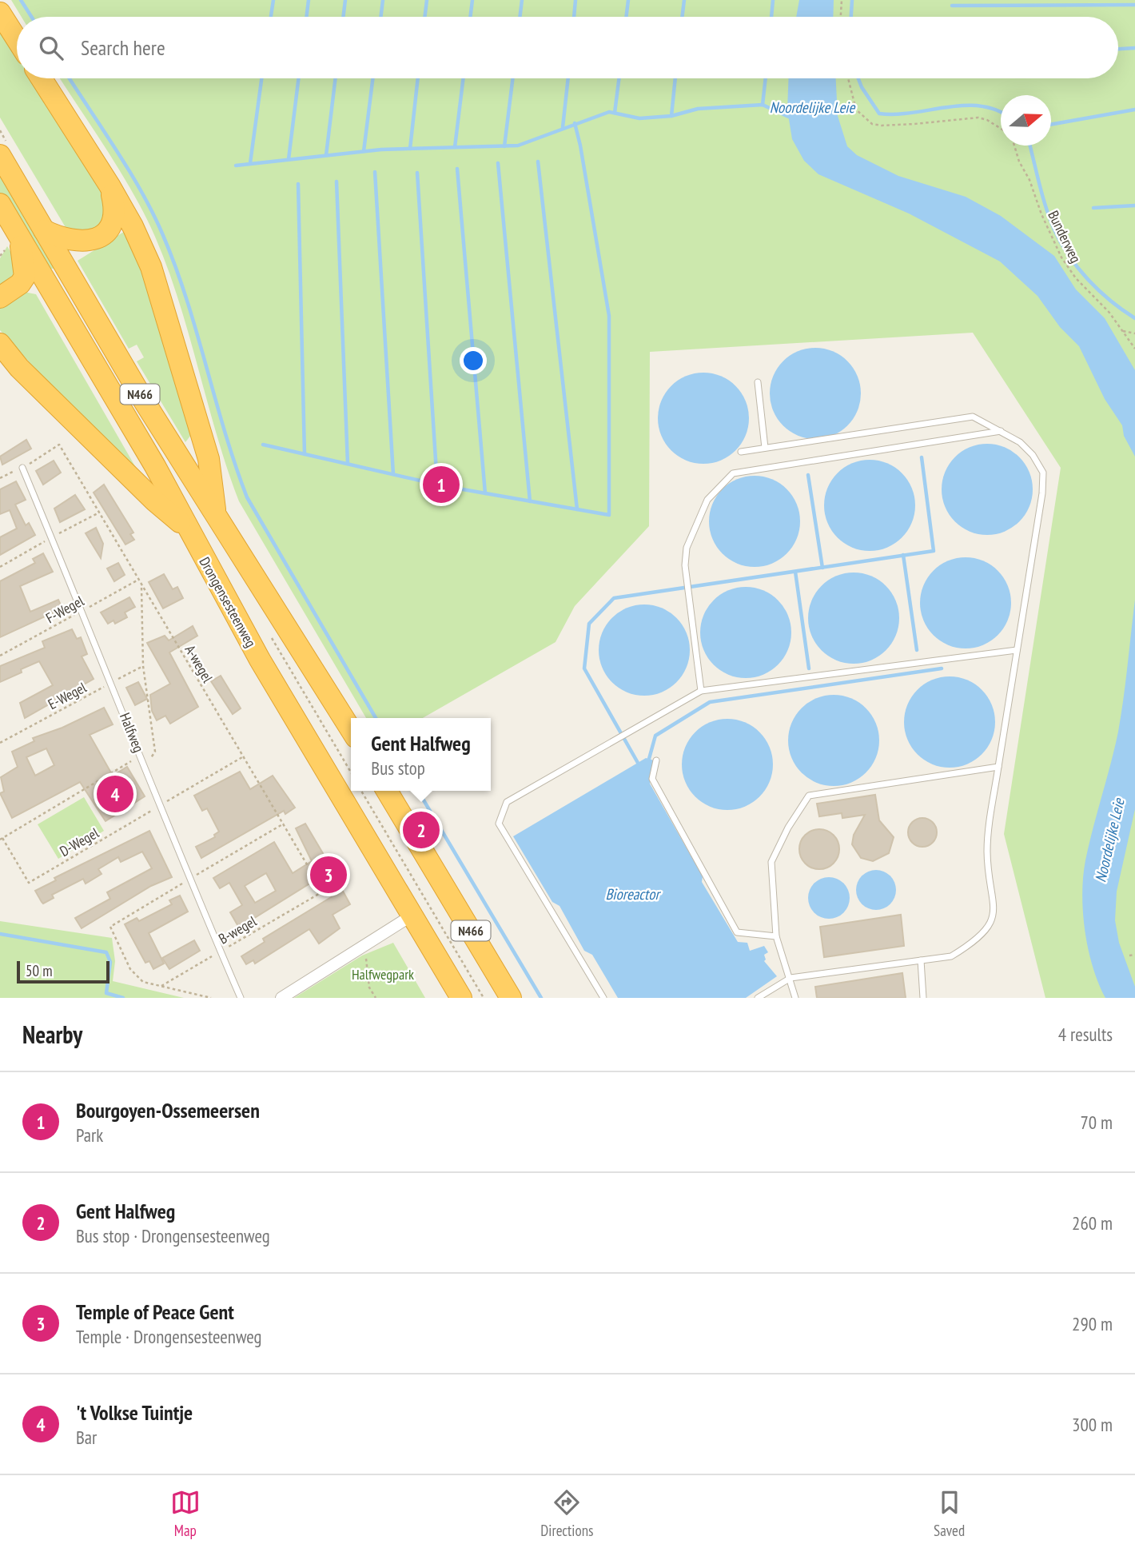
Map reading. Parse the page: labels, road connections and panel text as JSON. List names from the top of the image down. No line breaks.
{"streets":{"highway":["N466","Drongensesteenweg"],"lane":["Halfweg"],"path":["Bunderweg","F-Wegel","A-wegel","E-Wegel","D-Wegel","B-wegel"]},"crossings":[["F-Wegel","A-wegel"],["F-Wegel","Halfweg"],["A-wegel","D-Wegel"],["A-wegel","B-wegel"],["E-Wegel","Halfweg"],["Halfweg","D-Wegel"],["Halfweg","B-wegel"]],"water":["Noordelijke Leie","Bioreactor"],"parks":["Halfwegpark"],"scale_bar":"50 m","north":"right","page":{"search":"Search here","pins":["1","4","2","3"],"popup":["Gent Halfweg","Bus stop"],"scale":"50 m","heading":["Nearby","4 results"],"list":[{"mark":"1","name":"Bourgoyen-Ossemeersen","note":"Park","value":"70 m"},{"mark":"2","name":"Gent Halfweg","note":"Bus stop · Drongensesteenweg","value":"260 m"},{"mark":"3","name":"Temple of Peace Gent","note":"Temple · Drongensesteenweg","value":"290 m"},{"mark":"4","name":"'t Volkse Tuintje","note":"Bar","value":"300 m"}],"nav":["Map","Directions","Saved"]}}
